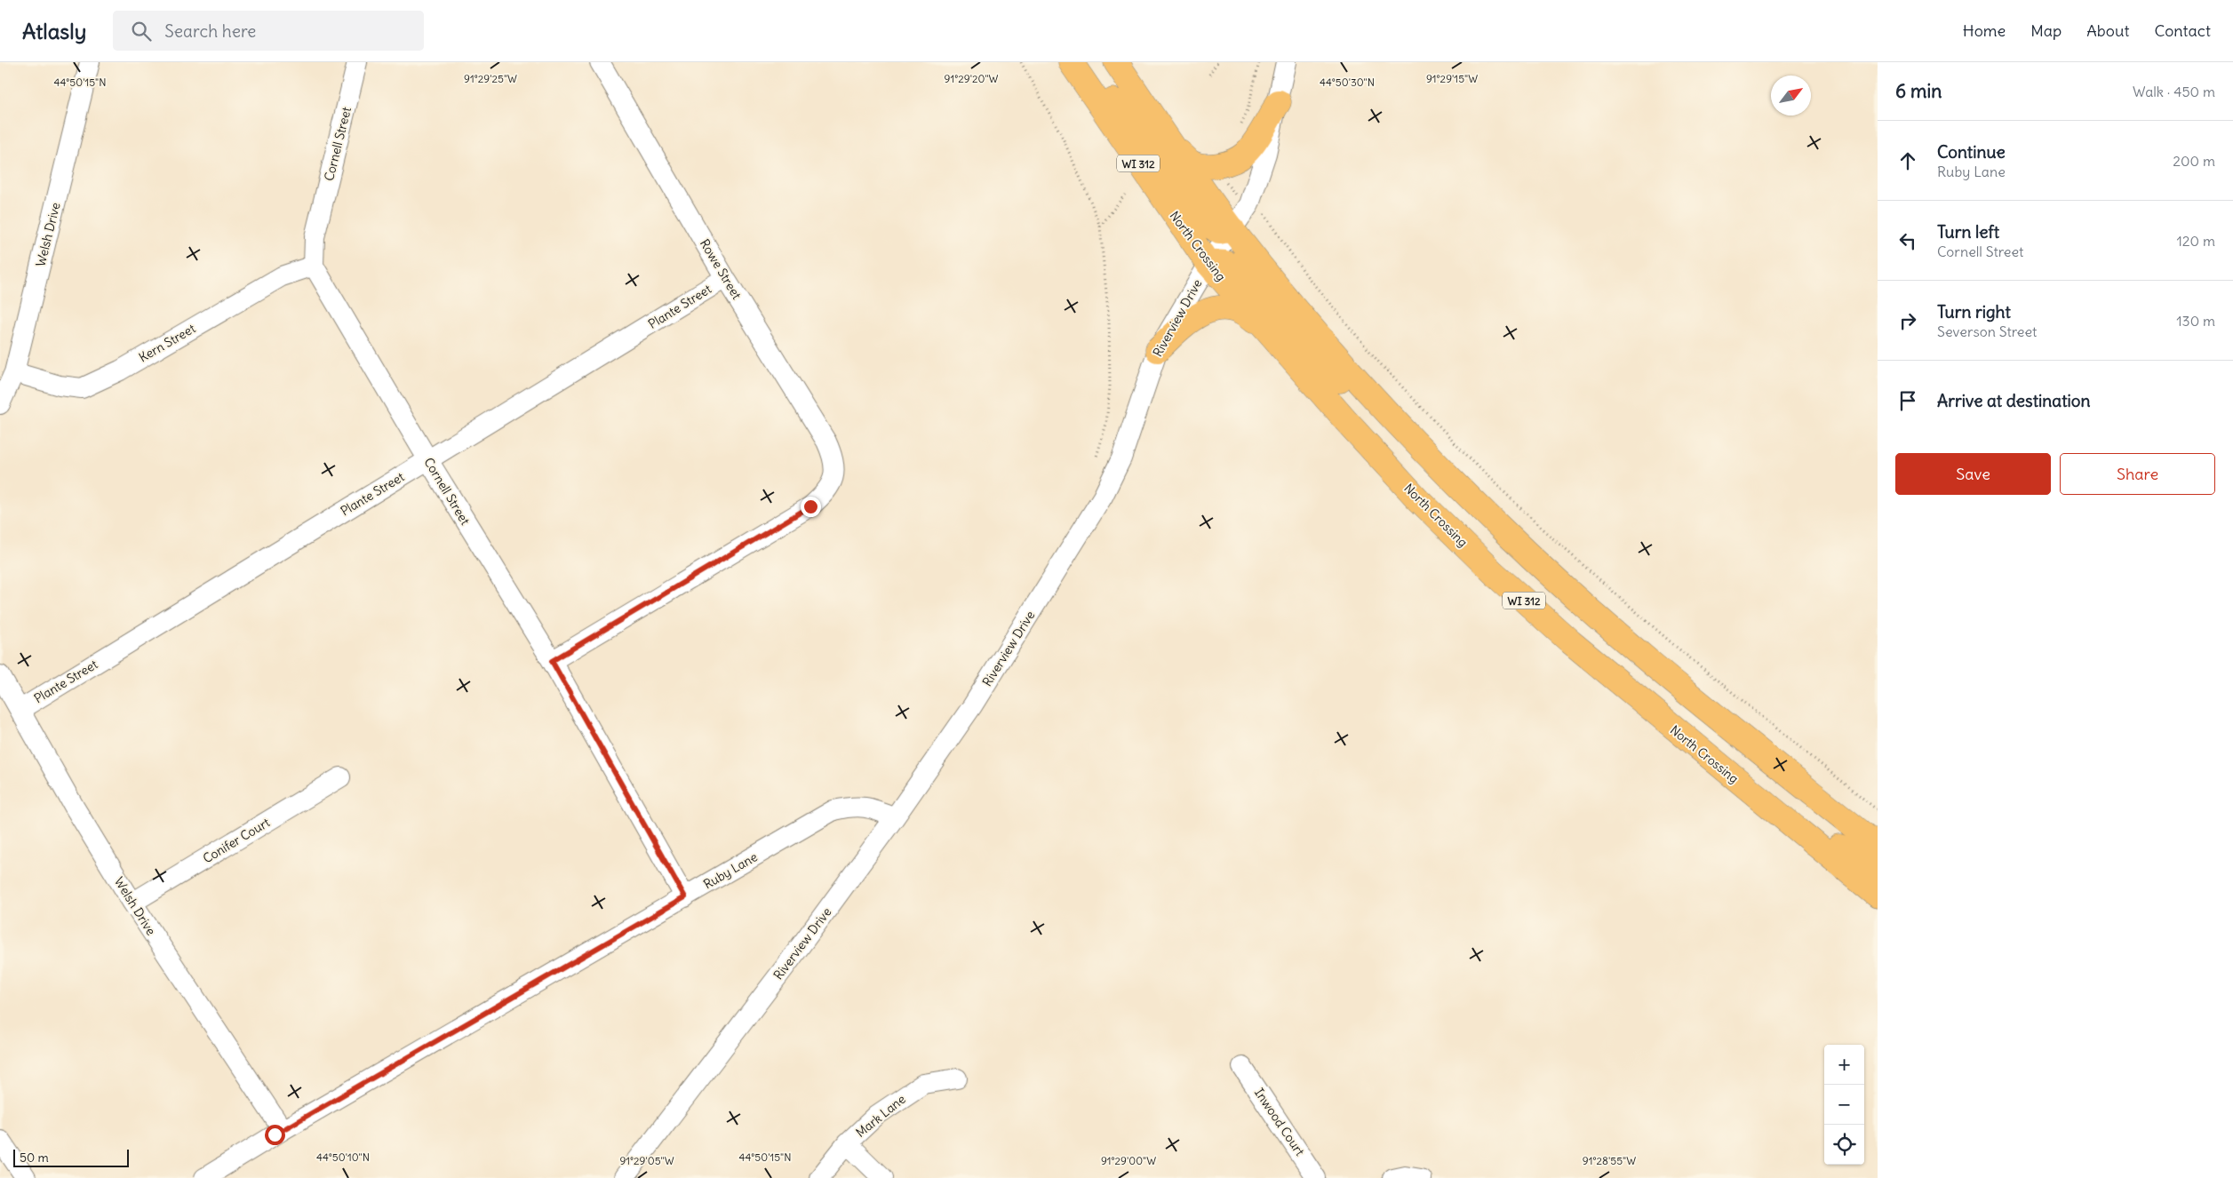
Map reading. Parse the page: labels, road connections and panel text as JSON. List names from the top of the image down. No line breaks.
{"streets":{"main road":["WI 312","North Crossing"],"street":["Cornell Street","Welsh Drive","Rowe Street","Plante Street","Riverview Drive","Kern Street","Conifer Court","Ruby Lane","Mark Lane","Inwood Court"]},"crossings":[["Cornell Street","Rowe Street"],["Cornell Street","Plante Street"],["Cornell Street","Kern Street"],["Cornell Street","Ruby Lane"],["WI 312","Riverview Drive"],["Welsh Drive","Plante Street"],["Welsh Drive","Kern Street"],["Welsh Drive","Conifer Court"],["Welsh Drive","Ruby Lane"],["North Crossing","Riverview Drive"],["Rowe Street","Plante Street"],["Riverview Drive","Ruby Lane"]],"scale_bar":"50 m","north":"top right","page":{"header":"Atlasly","search":"Search here","nav":["Home","Map","About","Contact"],"heading":["6 min","Walk · 450 m"],"list":[["Continue","Ruby Lane","200 m"],["Turn left","Cornell Street","120 m"],["Turn right","Severson Street","130 m"],"Arrive at destination"],"buttons":["Save","Share"],"map_buttons":["+","−"],"scale":"50 m"},"coordinates":["91°29'25\"W","91°29'20\"W","91°29'15\"W","44°50'15\"N","44°50'30\"N","44°50'10\"N","91°29'05\"W","91°29'00\"W","91°28'55\"W"]}
